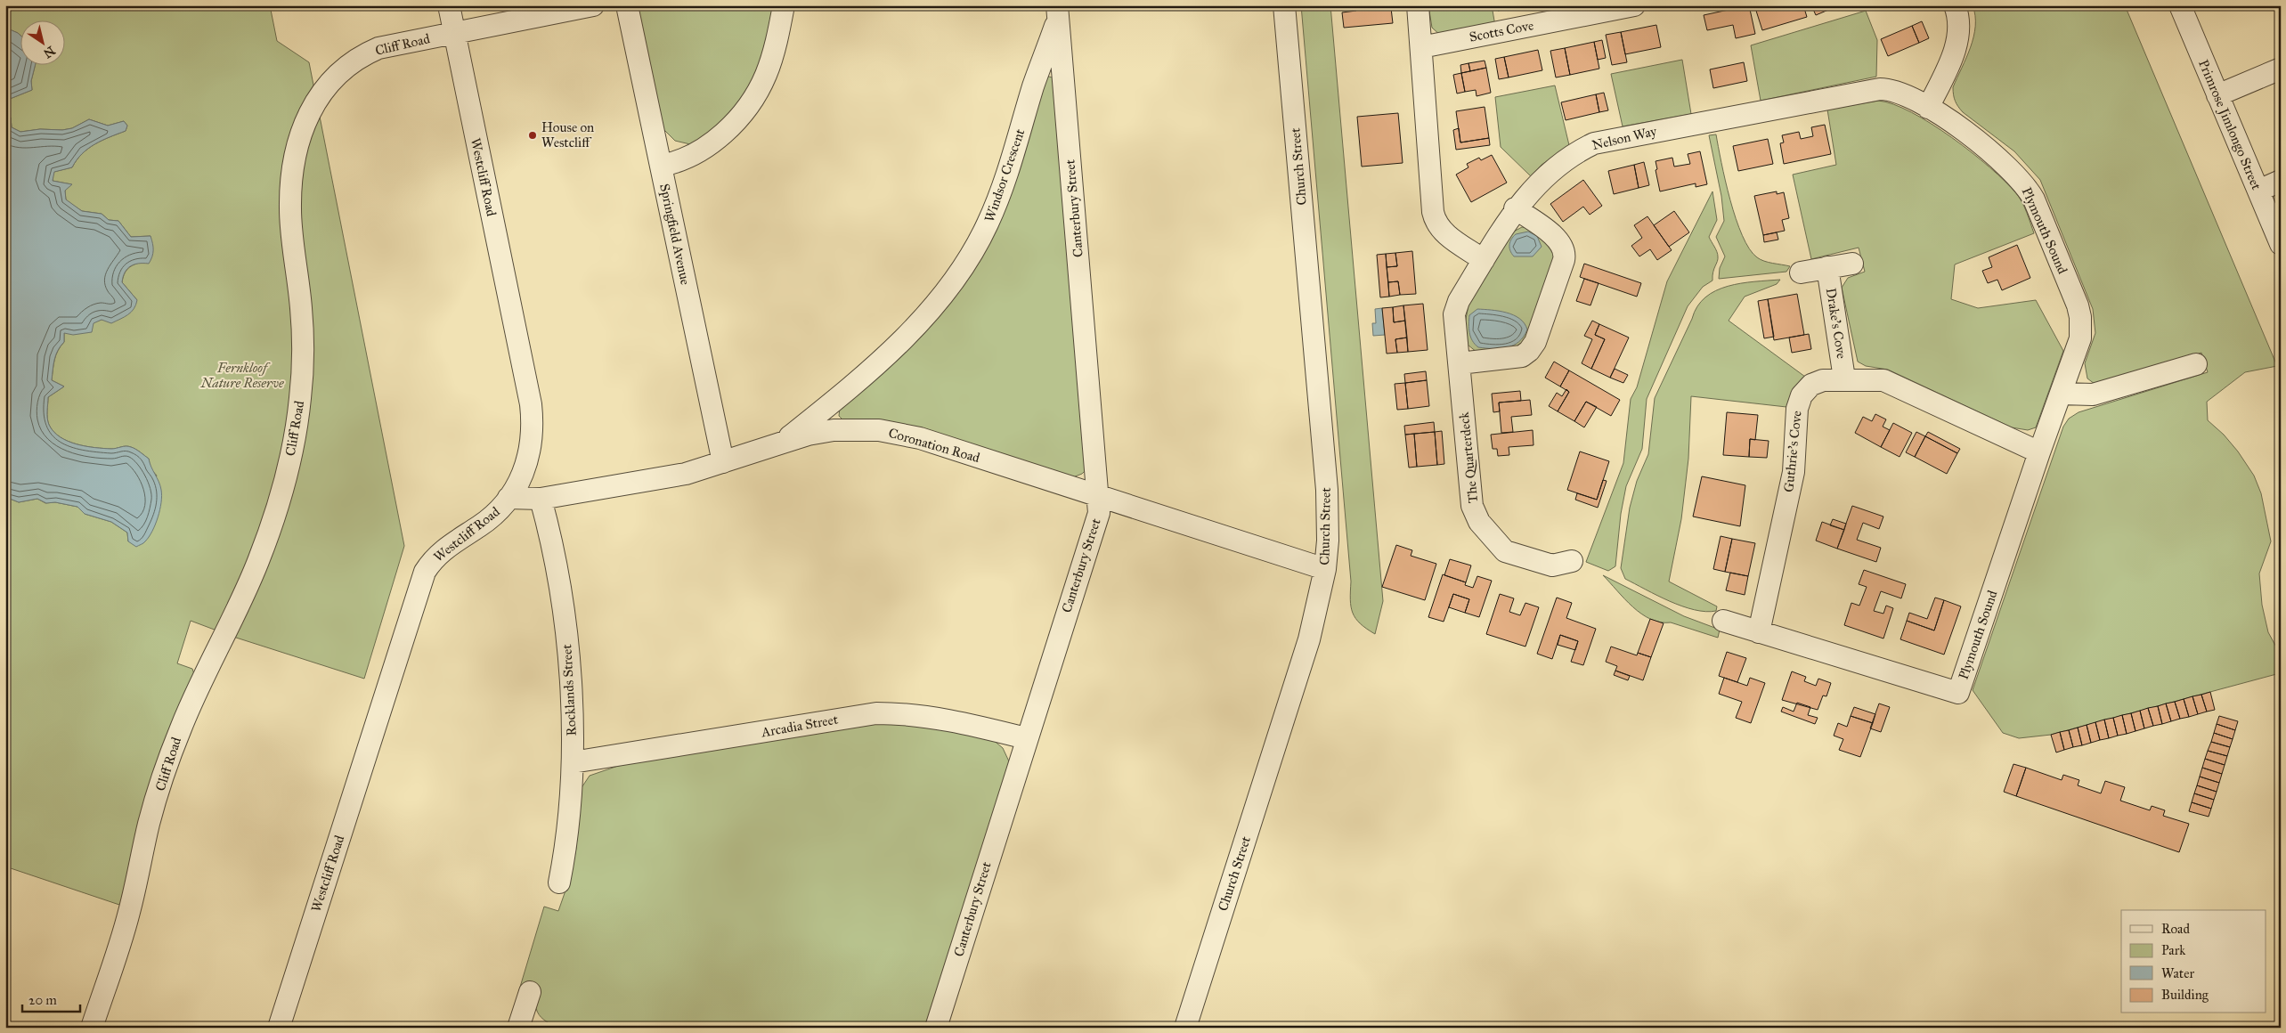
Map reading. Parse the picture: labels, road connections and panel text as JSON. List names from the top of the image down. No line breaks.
{"streets":{"street":["Scotts Cove","Cliff Road","Primrose Jimlongo Street","Nelson Way","Church Street","Windsor Crescent","Westcliff Road","Canterbury Street","Plymouth Sound","Springfield Avenue","Drake’s Cove","Coronation Road","Guthrie’s Cove","The Quarterdeck","Rocklands Street","Arcadia Street"]},"crossings":[["Cliff Road","Westcliff Road"],["Nelson Way","Plymouth Sound"],["Nelson Way","The Quarterdeck"],["Church Street","Coronation Road"],["Windsor Crescent","Canterbury Street"],["Windsor Crescent","Coronation Road"],["Westcliff Road","Coronation Road"],["Canterbury Street","Coronation Road"],["Canterbury Street","Arcadia Street"],["Plymouth Sound","Guthrie’s Cove"],["Springfield Avenue","Coronation Road"],["Drake’s Cove","Guthrie’s Cove"],["Coronation Road","Rocklands Street"],["Rocklands Street","Arcadia Street"]],"parks":["Fernkloof Nature Reserve"],"places":["House on Westcliff"],"legend":["Road","Park","Water","Building"],"scale_bar":"20 m","north":"bottom right"}
